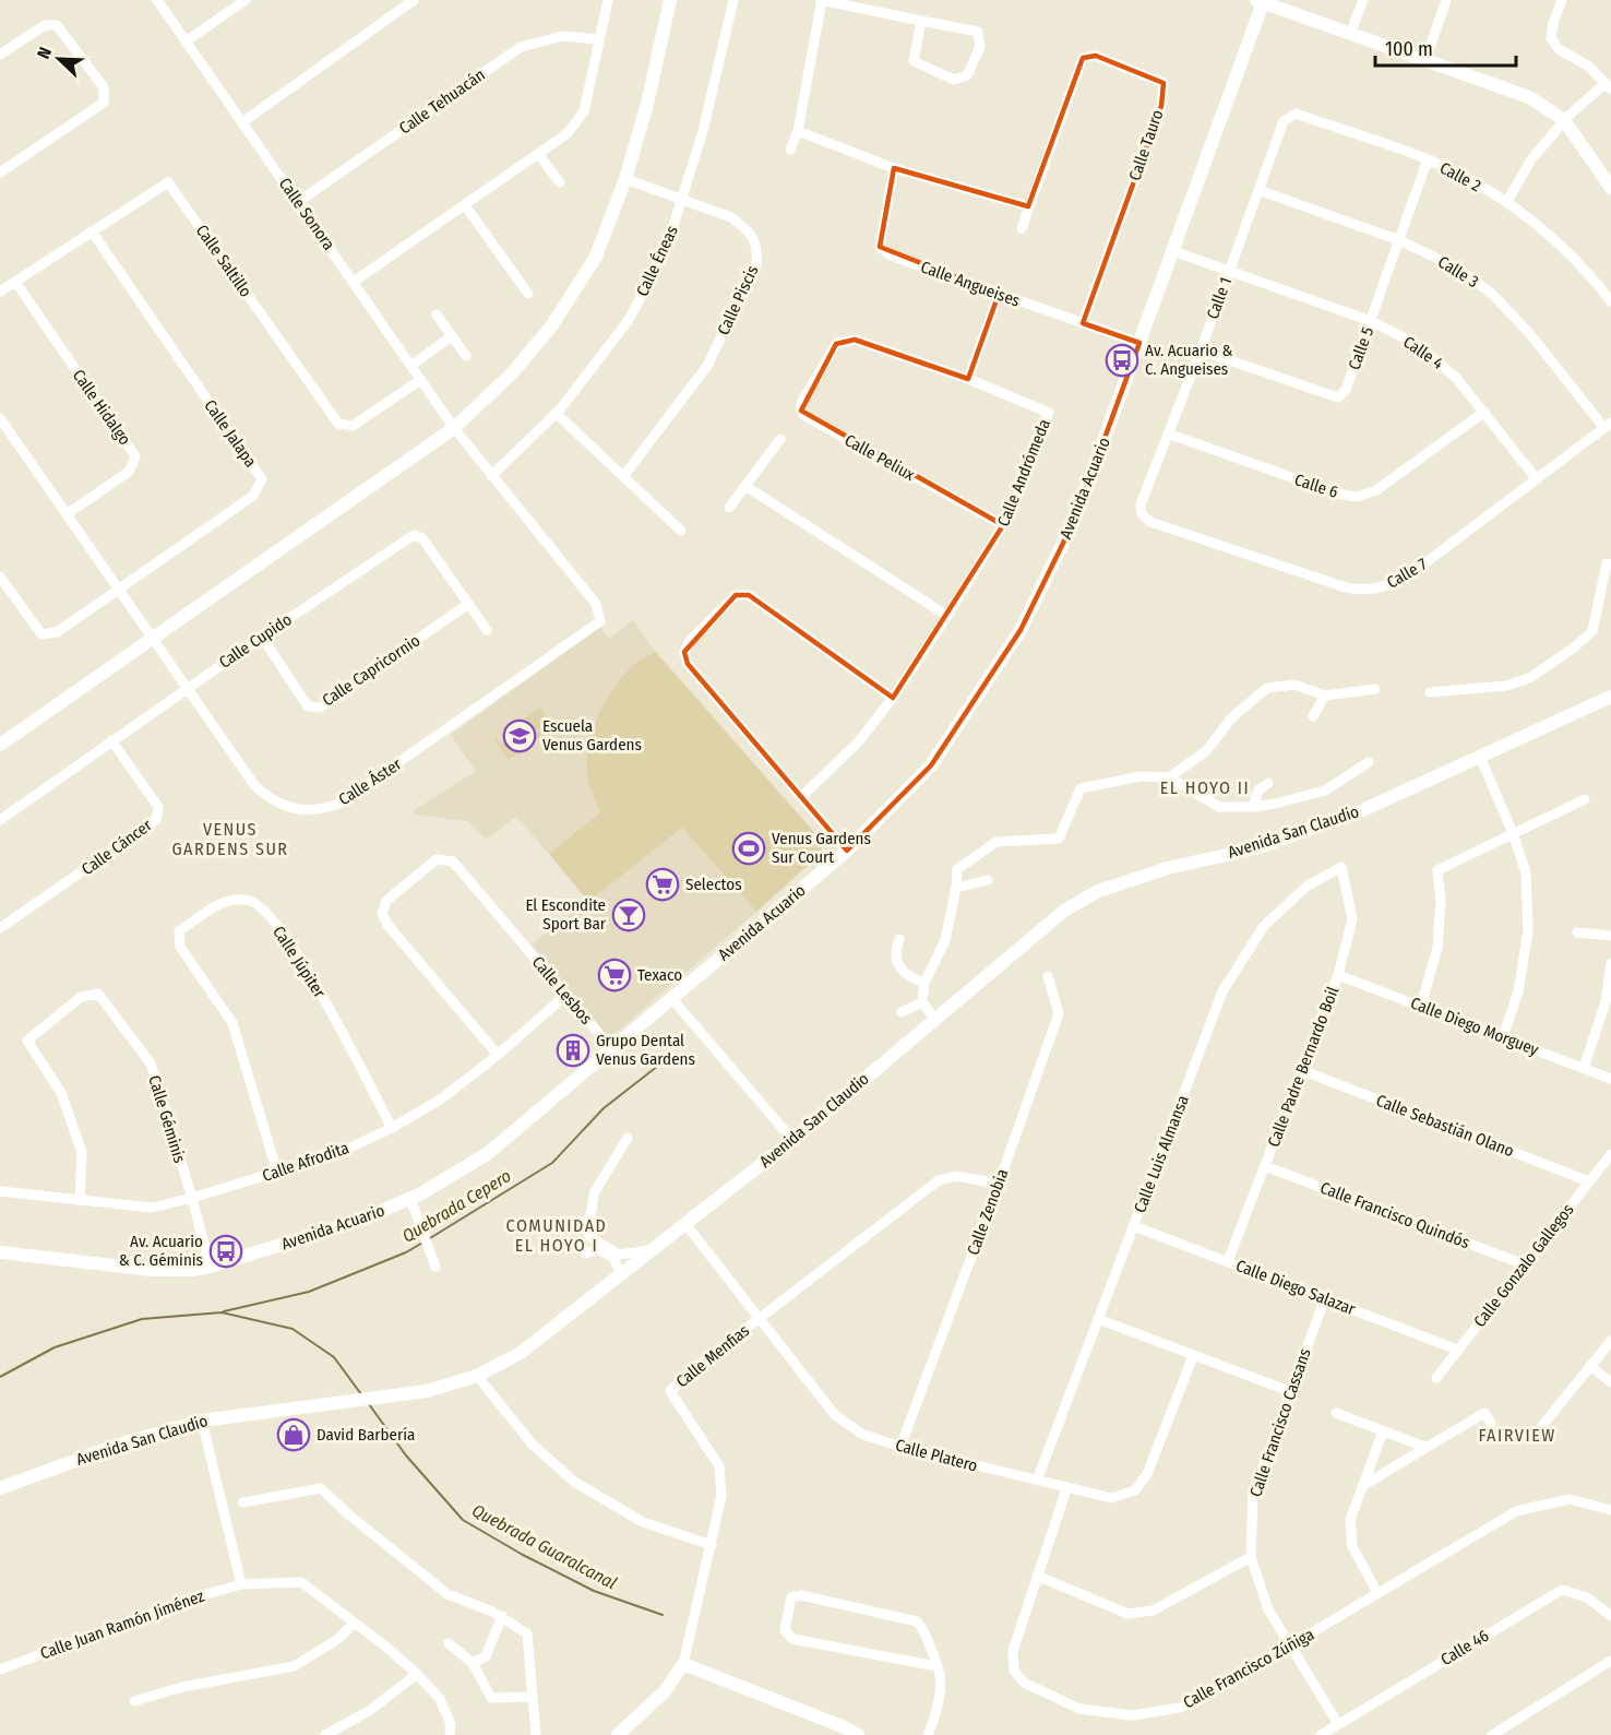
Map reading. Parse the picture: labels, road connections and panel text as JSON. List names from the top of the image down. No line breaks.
{"streets":{"street":["Calle Tehuacán","Calle Tauro","Calle 2","Calle Sonora","Calle Saltillo","Calle Éneas","Calle 3","Calle Angueises","Calle 1","Calle Piscis","Calle 5","Calle 4","Calle Hidalgo","Calle Jalapa","Calle Peliux","Calle Andrómeda","Calle 6","Avenida Acuario","Calle 7","Calle Cupido","Calle Capricornio","Calle Áster","Avenida San Claudio","Calle Cáncer","Calle Júpiter","Calle Lesbos","Calle Diego Morguey","Calle Padre Bernardo Boil","Calle Géminis","Calle Sebastián Olano","Calle Luis Almansa","Calle Afrodita","Calle Zenobia","Calle Francisco Quindós","Calle Gonzalo Gallegos","Calle Diego Salazar","Calle Menfias","Calle Francisco Cassans","Calle Platero","Calle Juan Ramón Jiménez","Calle 46","Calle Francisco Zúñiga"]},"crossings":[["Calle Tehuacán","Calle Sonora"],["Calle Tauro","Calle Angueises"],["Calle 2","Calle 1"],["Calle 2","Calle 5"],["Calle Sonora","Calle Saltillo"],["Calle Sonora","Calle Éneas"],["Calle Sonora","Calle Áster"],["Calle Saltillo","Calle Hidalgo"],["Calle Saltillo","Calle Jalapa"],["Calle Éneas","Calle Piscis"],["Calle 3","Calle 1"],["Calle 3","Calle 5"],["Calle 3","Calle 7"],["Calle Angueises","Avenida Acuario"],["Calle 1","Calle 5"],["Calle 1","Calle 4"],["Calle 1","Calle 6"],["Calle 1","Calle 7"],["Calle 5","Calle 4"],["Calle 4","Calle 6"],["Calle 4","Avenida Acuario"],["Calle 4","Calle 7"],["Calle Hidalgo","Calle Áster"],["Calle Jalapa","Calle Áster"],["Calle Peliux","Calle Andrómeda"],["Avenida Acuario","Calle Lesbos"],["Avenida Acuario","Calle Géminis"],["Calle Cupido","Calle Capricornio"],["Calle Cupido","Calle Áster"],["Calle Cupido","Calle Cáncer"],["Avenida San Claudio","Calle Platero"],["Calle Júpiter","Calle Afrodita"],["Calle Lesbos","Calle Afrodita"],["Calle Diego Morguey","Calle Padre Bernardo Boil"],["Calle Padre Bernardo Boil","Calle Sebastián Olano"],["Calle Padre Bernardo Boil","Calle Luis Almansa"],["Calle Padre Bernardo Boil","Calle Francisco Quindós"],["Calle Padre Bernardo Boil","Calle Diego Salazar"],["Calle Géminis","Calle Afrodita"],["Calle Sebastián Olano","Calle Gonzalo Gallegos"],["Calle Luis Almansa","Calle Diego Salazar"],["Calle Luis Almansa","Calle Platero"],["Calle Zenobia","Calle Menfias"],["Calle Zenobia","Calle Platero"],["Calle Francisco Quindós","Calle Gonzalo Gallegos"],["Calle Gonzalo Gallegos","Calle Diego Salazar"],["Calle Diego Salazar","Calle Francisco Cassans"],["Calle Menfias","Calle Platero"],["Calle Francisco Cassans","Calle 46"],["Calle Francisco Cassans","Calle Francisco Zúñiga"],["Calle Platero","Calle Francisco Zúñiga"]],"districts":["EL HOYO II","VENUS GARDENS SUR","COMUNIDAD EL HOYO I","FAIRVIEW"],"water":["Quebrada Cepero","Quebrada Guaralcanal"],"places":{"bus stop":["Av. Acuario & C. Angueises","Av. Acuario & C. Géminis"],"school or university":["Escuela Venus Gardens"],"sports":["Venus Gardens Sur Court"],"supermarket":["Selectos","Texaco"],"bar":["El Escondite Sport Bar"],"building":["Grupo Dental Venus Gardens"],"shop":["David Barbería"]},"scale_bar":"100 m","north":"top left"}
